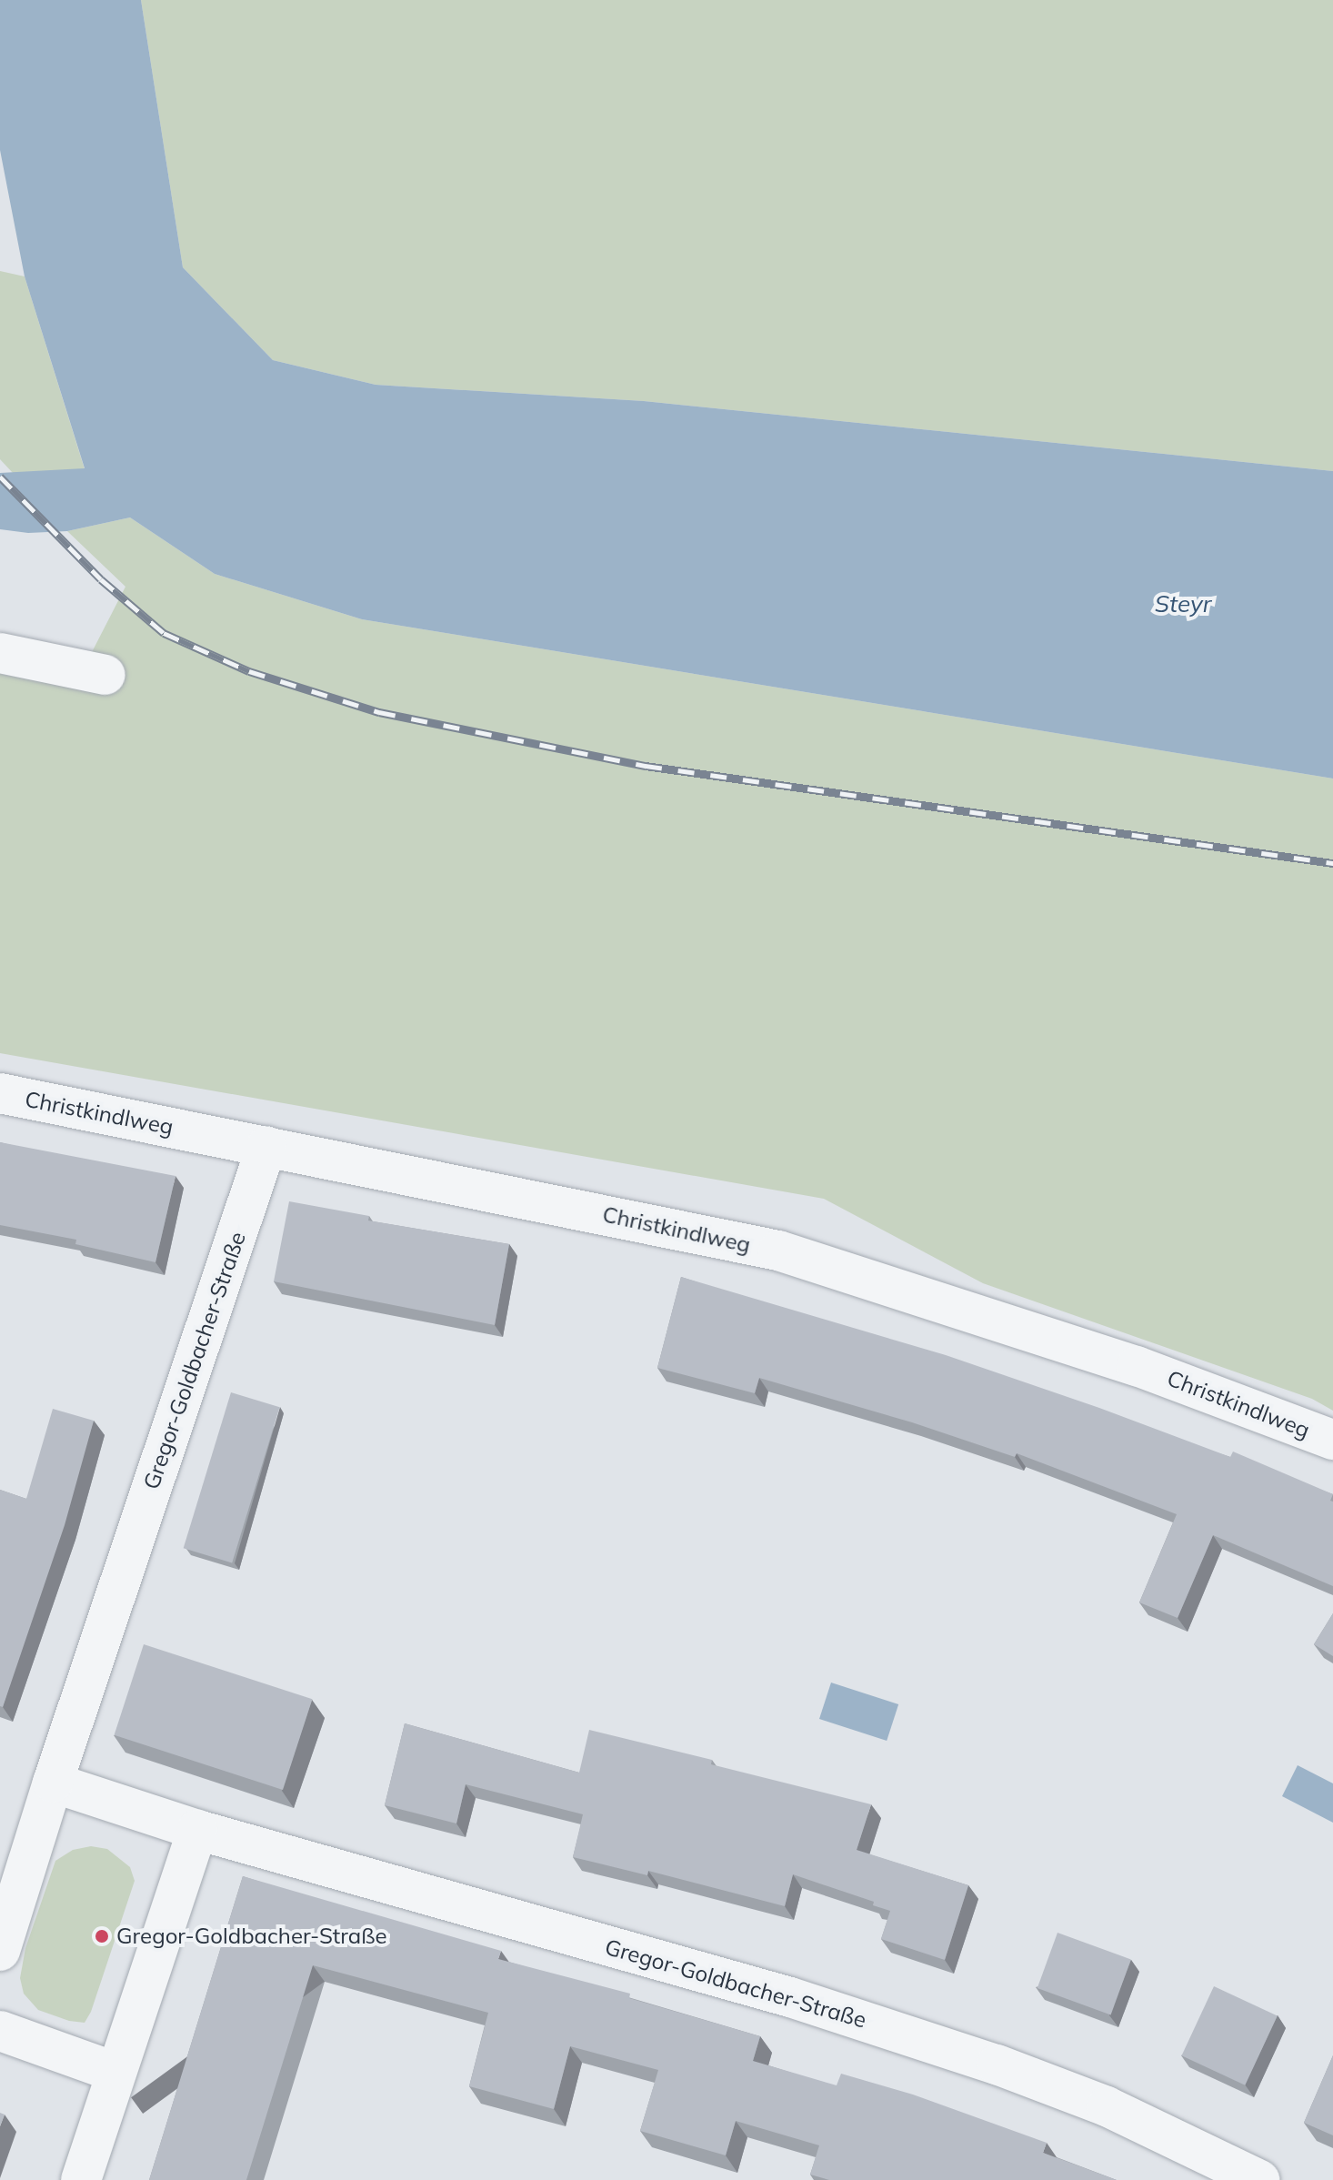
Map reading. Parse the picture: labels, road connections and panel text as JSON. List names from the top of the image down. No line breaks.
{"streets":{"street":["Christkindlweg","Gregor-Goldbacher-Straße"]},"crossings":[["Christkindlweg","Gregor-Goldbacher-Straße"]],"water":["Steyr"],"places":["Gregor-Goldbacher-Straße"]}
